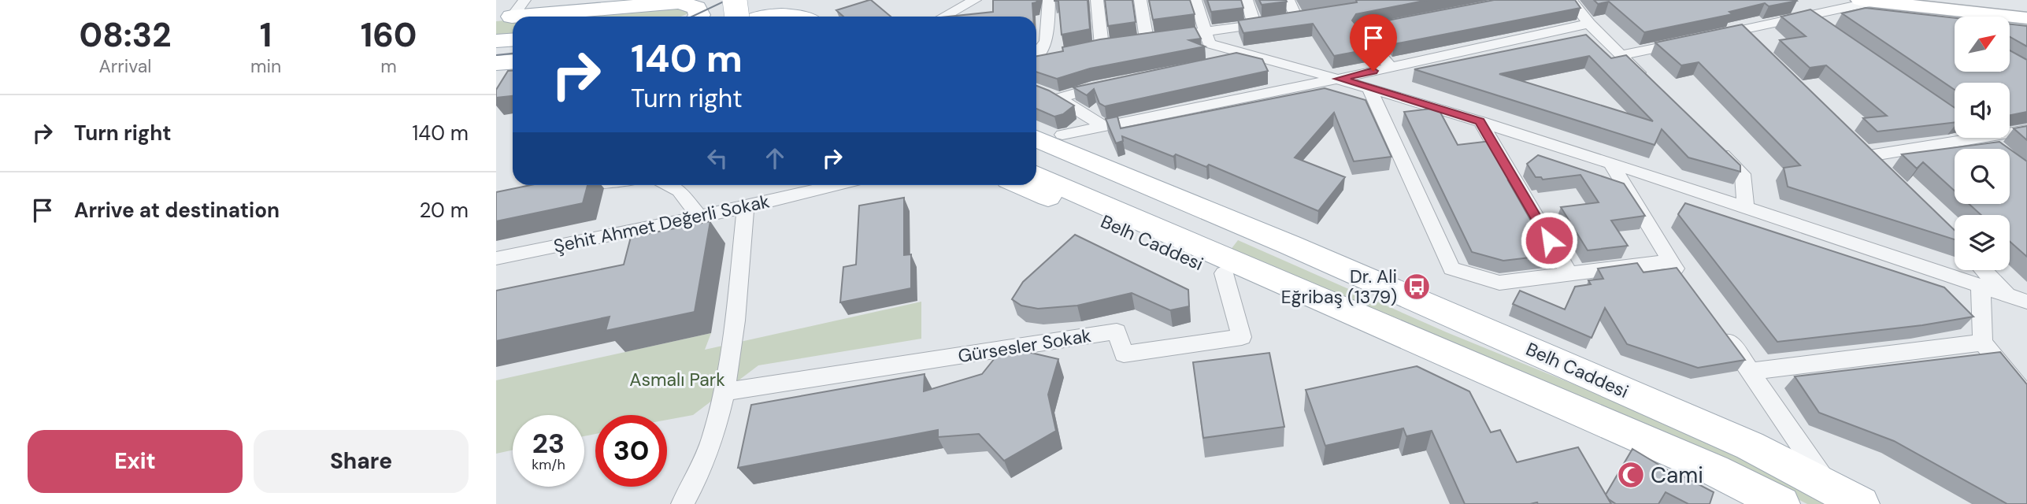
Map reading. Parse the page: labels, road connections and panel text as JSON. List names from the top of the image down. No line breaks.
{"streets":{"main road":["Belh Caddesi"],"street":["Şehit Ahmet Değerli Sokak","Gürsesler Sokak"]},"crossings":[["Belh Caddesi","Gürsesler Sokak"]],"parks":["Asmalı Park"],"places":{"bus stop":["Dr. Ali Eğribaş (1379)"],"mosque":["Cami"]},"north":"top right","page":{"eta":["08:32","Arrival","1","min","160","m"],"turn":["140 m","Turn right"],"list":[{"name":"Turn right","value":"140 m"},{"name":"Arrive at destination","value":"20 m"}],"speed":"23 km/h","limit":"30","buttons":["Exit","Share"]}}
